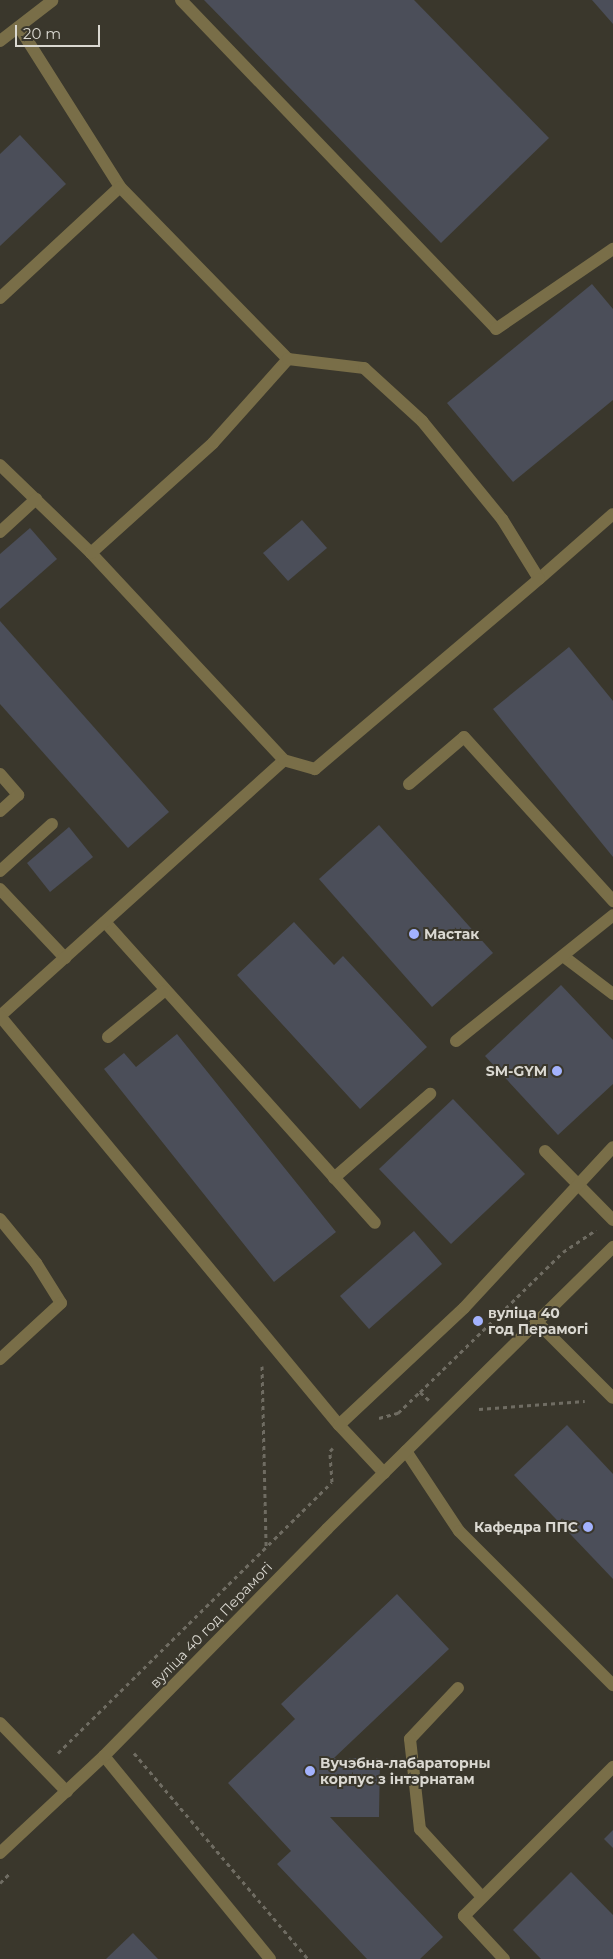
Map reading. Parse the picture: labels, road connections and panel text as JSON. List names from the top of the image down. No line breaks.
{"streets":{"street":["вуліца 40 год Перамогі"]},"places":["Мастак","SM-GYM","вуліца 40 год Перамогі","Кафедра ППС","Вучэбна-лабараторны корпус з інтэрнатам"],"scale_bar":"20 m"}
